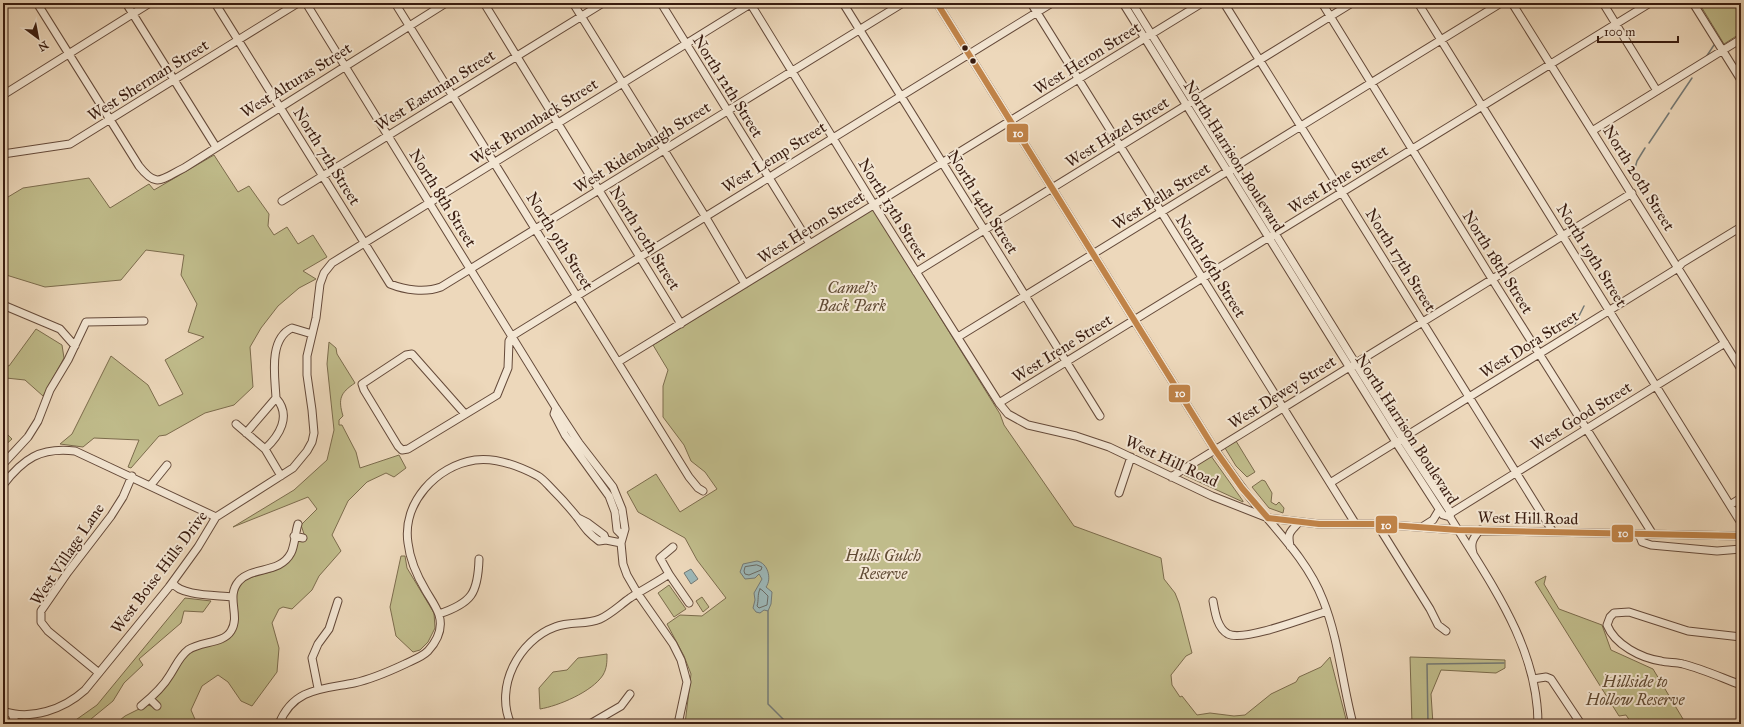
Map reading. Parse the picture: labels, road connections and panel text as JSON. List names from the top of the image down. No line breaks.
{"streets":{"street":["West Heron Street","West Sherman Street","West Alturas Street","North 12th Street","West Eastman Street","West Brumback Street","West Hazel Street","West Ridenbaugh Street","North 7th Street","North Harrison Boulevard","West Lemp Street","North 20th Street","West Irene Street","West Bella Street","North 8th Street","North 14th Street","North 13th Street","North 10th Street","North 9th Street","North 19th Street","North 17th Street","North 18th Street","North 16th Street","West Dora Street","West Dewey Street","West Good Street","West Hill Road","West Village Lane","West Boise Hills Drive"]},"crossings":[["West Heron Street","North 12th Street"],["West Heron Street","North Harrison Boulevard"],["West Heron Street","North 14th Street"],["West Heron Street","North 13th Street"],["West Heron Street","North 10th Street"],["West Heron Street","North 9th Street"],["West Heron Street","North 16th Street"],["West Sherman Street","West Alturas Street"],["West Sherman Street","North 7th Street"],["West Alturas Street","North 7th Street"],["West Alturas Street","North 8th Street"],["West Alturas Street","North 9th Street"],["North 12th Street","West Brumback Street"],["North 12th Street","West Ridenbaugh Street"],["North 12th Street","West Lemp Street"],["West Eastman Street","North 7th Street"],["West Eastman Street","North 8th Street"],["West Eastman Street","North 10th Street"],["West Eastman Street","North 9th Street"],["West Brumback Street","North 7th Street"],["West Brumback Street","North 8th Street"],["West Brumback Street","North 13th Street"],["West Brumback Street","North 10th Street"],["West Brumback Street","North 9th Street"],["West Brumback Street","West Boise Hills Drive"],["West Hazel Street","North Harrison Boulevard"],["West Hazel Street","North 14th Street"],["West Hazel Street","North 13th Street"],["West Hazel Street","North 17th Street"],["West Hazel Street","North 18th Street"],["West Hazel Street","North 16th Street"],["West Ridenbaugh Street","North 7th Street"],["West Ridenbaugh Street","North 8th Street"],["West Ridenbaugh Street","North 14th Street"],["West Ridenbaugh Street","North 13th Street"],["West Ridenbaugh Street","North 10th Street"],["West Ridenbaugh Street","North 9th Street"],["North Harrison Boulevard","West Irene Street"],["North Harrison Boulevard","West Bella Street"],["North Harrison Boulevard","West Dora Street"],["North Harrison Boulevard","West Dewey Street"],["North Harrison Boulevard","West Good Street"],["West Lemp Street","North 8th Street"],["West Lemp Street","North 14th Street"],["West Lemp Street","North 13th Street"],["West Lemp Street","North 10th Street"],["West Lemp Street","North 9th Street"],["West Lemp Street","North 16th Street"],["North 20th Street","West Irene Street"],["North 20th Street","West Dora Street"],["North 20th Street","West Dewey Street"],["North 20th Street","West Good Street"],["West Irene Street","North 14th Street"],["West Irene Street","North 13th Street"],["West Irene Street","North 19th Street"],["West Irene Street","North 17th Street"],["West Irene Street","North 18th Street"],["West Irene Street","North 16th Street"],["West Bella Street","North 14th Street"],["West Bella Street","North 13th Street"],["West Bella Street","North 19th Street"],["West Bella Street","North 17th Street"],["West Bella Street","North 18th Street"],["West Bella Street","North 16th Street"],["North 13th Street","West Hill Road"],["North 19th Street","West Dora Street"],["North 19th Street","West Dewey Street"],["North 19th Street","West Good Street"],["North 17th Street","West Dora Street"],["North 17th Street","West Dewey Street"],["North 17th Street","West Good Street"],["North 17th Street","West Hill Road"],["North 18th Street","West Dora Street"],["North 18th Street","West Dewey Street"],["North 18th Street","West Good Street"],["North 18th Street","West Hill Road"],["North 16th Street","West Dora Street"],["North 16th Street","West Dewey Street"],["North 16th Street","West Hill Road"],["West Dewey Street","West Hill Road"],["West Village Lane","West Boise Hills Drive"]],"parks":["Camel's Back Park","Hulls Gulch Reserve","Hillside to Hollow Reserve"],"lines":["transit line 10"],"scale_bar":"100 m","north":"bottom right"}
